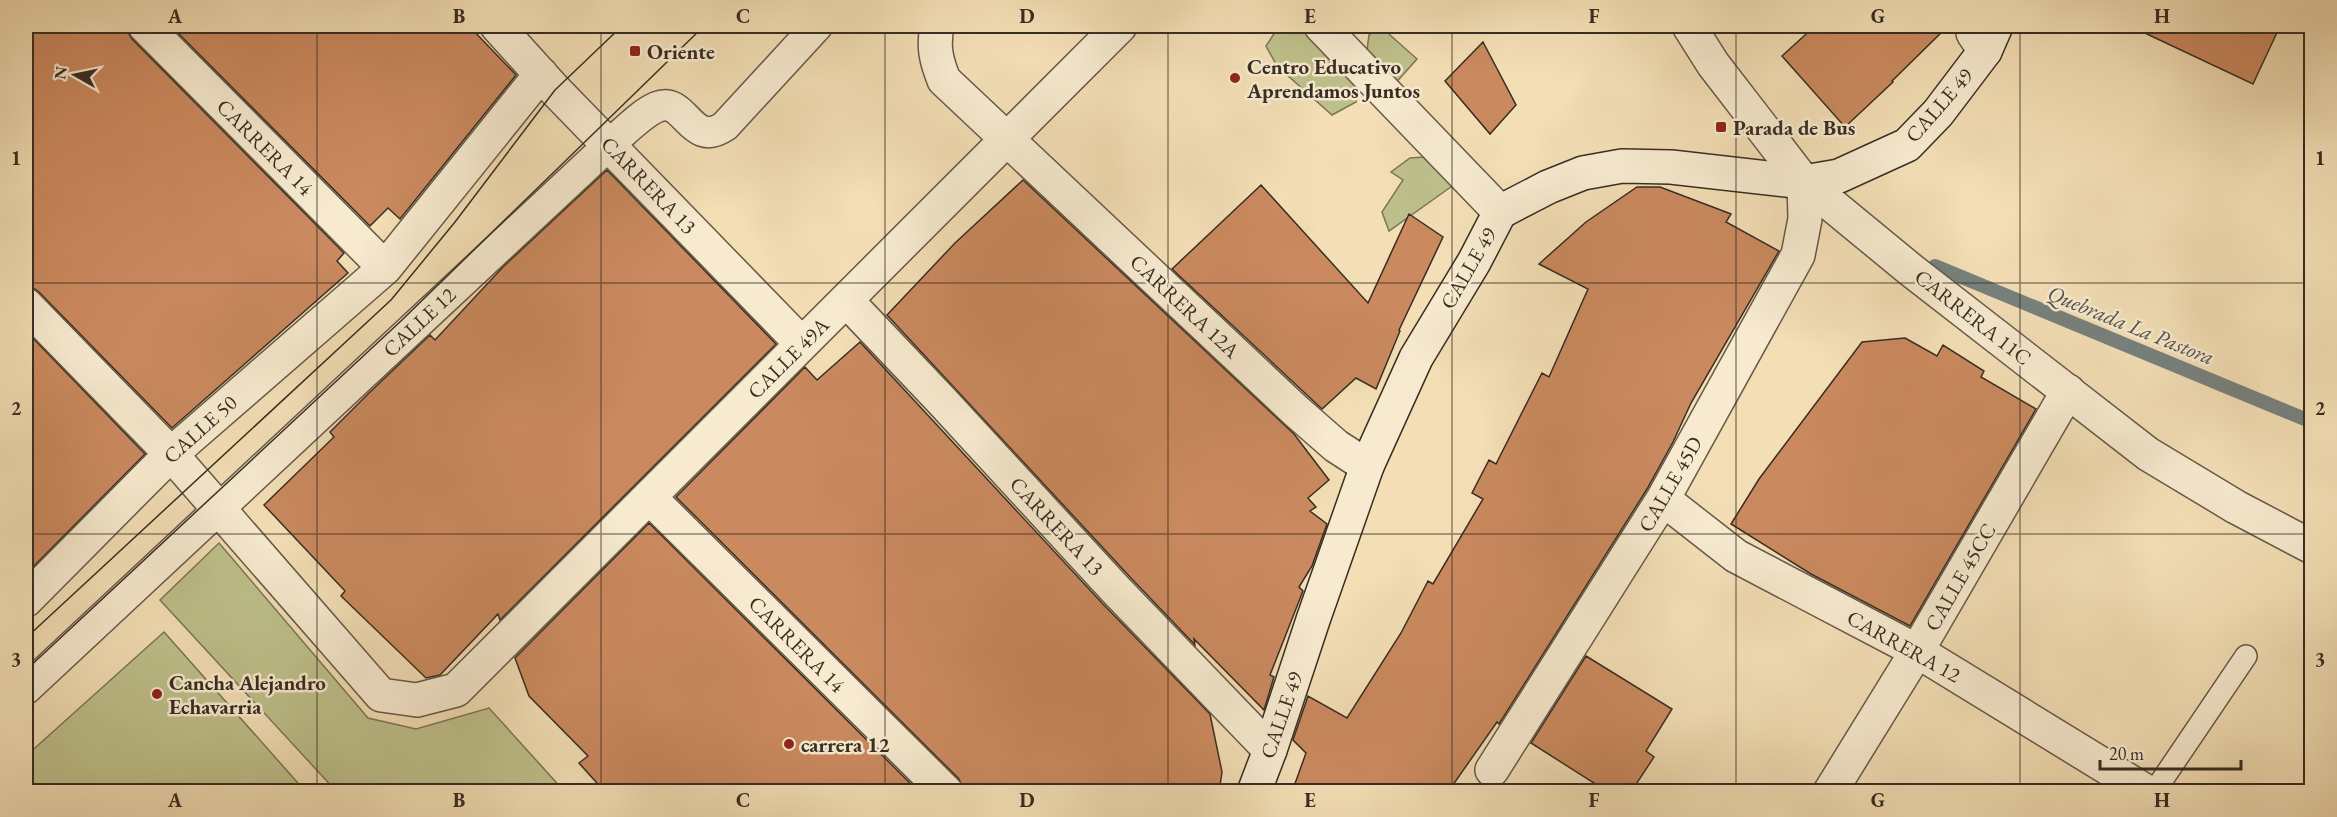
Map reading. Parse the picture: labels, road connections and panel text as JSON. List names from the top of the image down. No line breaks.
{"streets":{"street":["CALLE 49","CARRERA 14","CARRERA 13","CARRERA 12A","CARRERA 11C","CALLE 12","CALLE 49A","CALLE 50","CALLE 45D","CALLE 45CC","CARRERA 12"]},"crossings":[["CALLE 49","CARRERA 13"],["CALLE 49","CARRERA 12A"],["CALLE 49","CARRERA 11C"],["CALLE 49","CALLE 45D"],["CARRERA 14","CALLE 49A"],["CARRERA 14","CALLE 50"],["CARRERA 13","CALLE 12"],["CARRERA 13","CALLE 49A"],["CARRERA 13","CALLE 50"],["CARRERA 12A","CALLE 49A"],["CARRERA 11C","CALLE 45D"],["CARRERA 11C","CALLE 45CC"],["CALLE 12","CALLE 49A"],["CALLE 45D","CARRERA 12"],["CALLE 45CC","CARRERA 12"]],"water":["Quebrada La Pastora"],"places":{"transit":["Oriente","Parada de Bus"],"other":["Centro Educativo Aprendamos Juntos","Cancha Alejandro Echavarria","carrera 12"]},"scale_bar":"20 m","north":"left","grid":{"columns":["A","B","C","D","E","F","G","H"],"rows":["1","2","3"]}}
